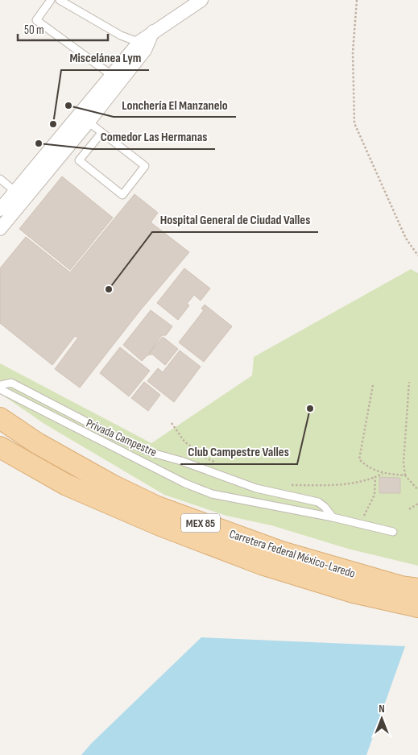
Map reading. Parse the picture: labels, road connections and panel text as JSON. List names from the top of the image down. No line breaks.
{"streets":{"main road":["MEX 85","Carretera Federal México-Laredo"],"lane":["Privada Campestre"]},"places":["Lonchería El Manzanelo","Miscelánea Lym","Comedor Las Hermanas","Hospital General de Ciudad Valles","Club Campestre Valles"],"scale_bar":"50 m","north":"top"}
